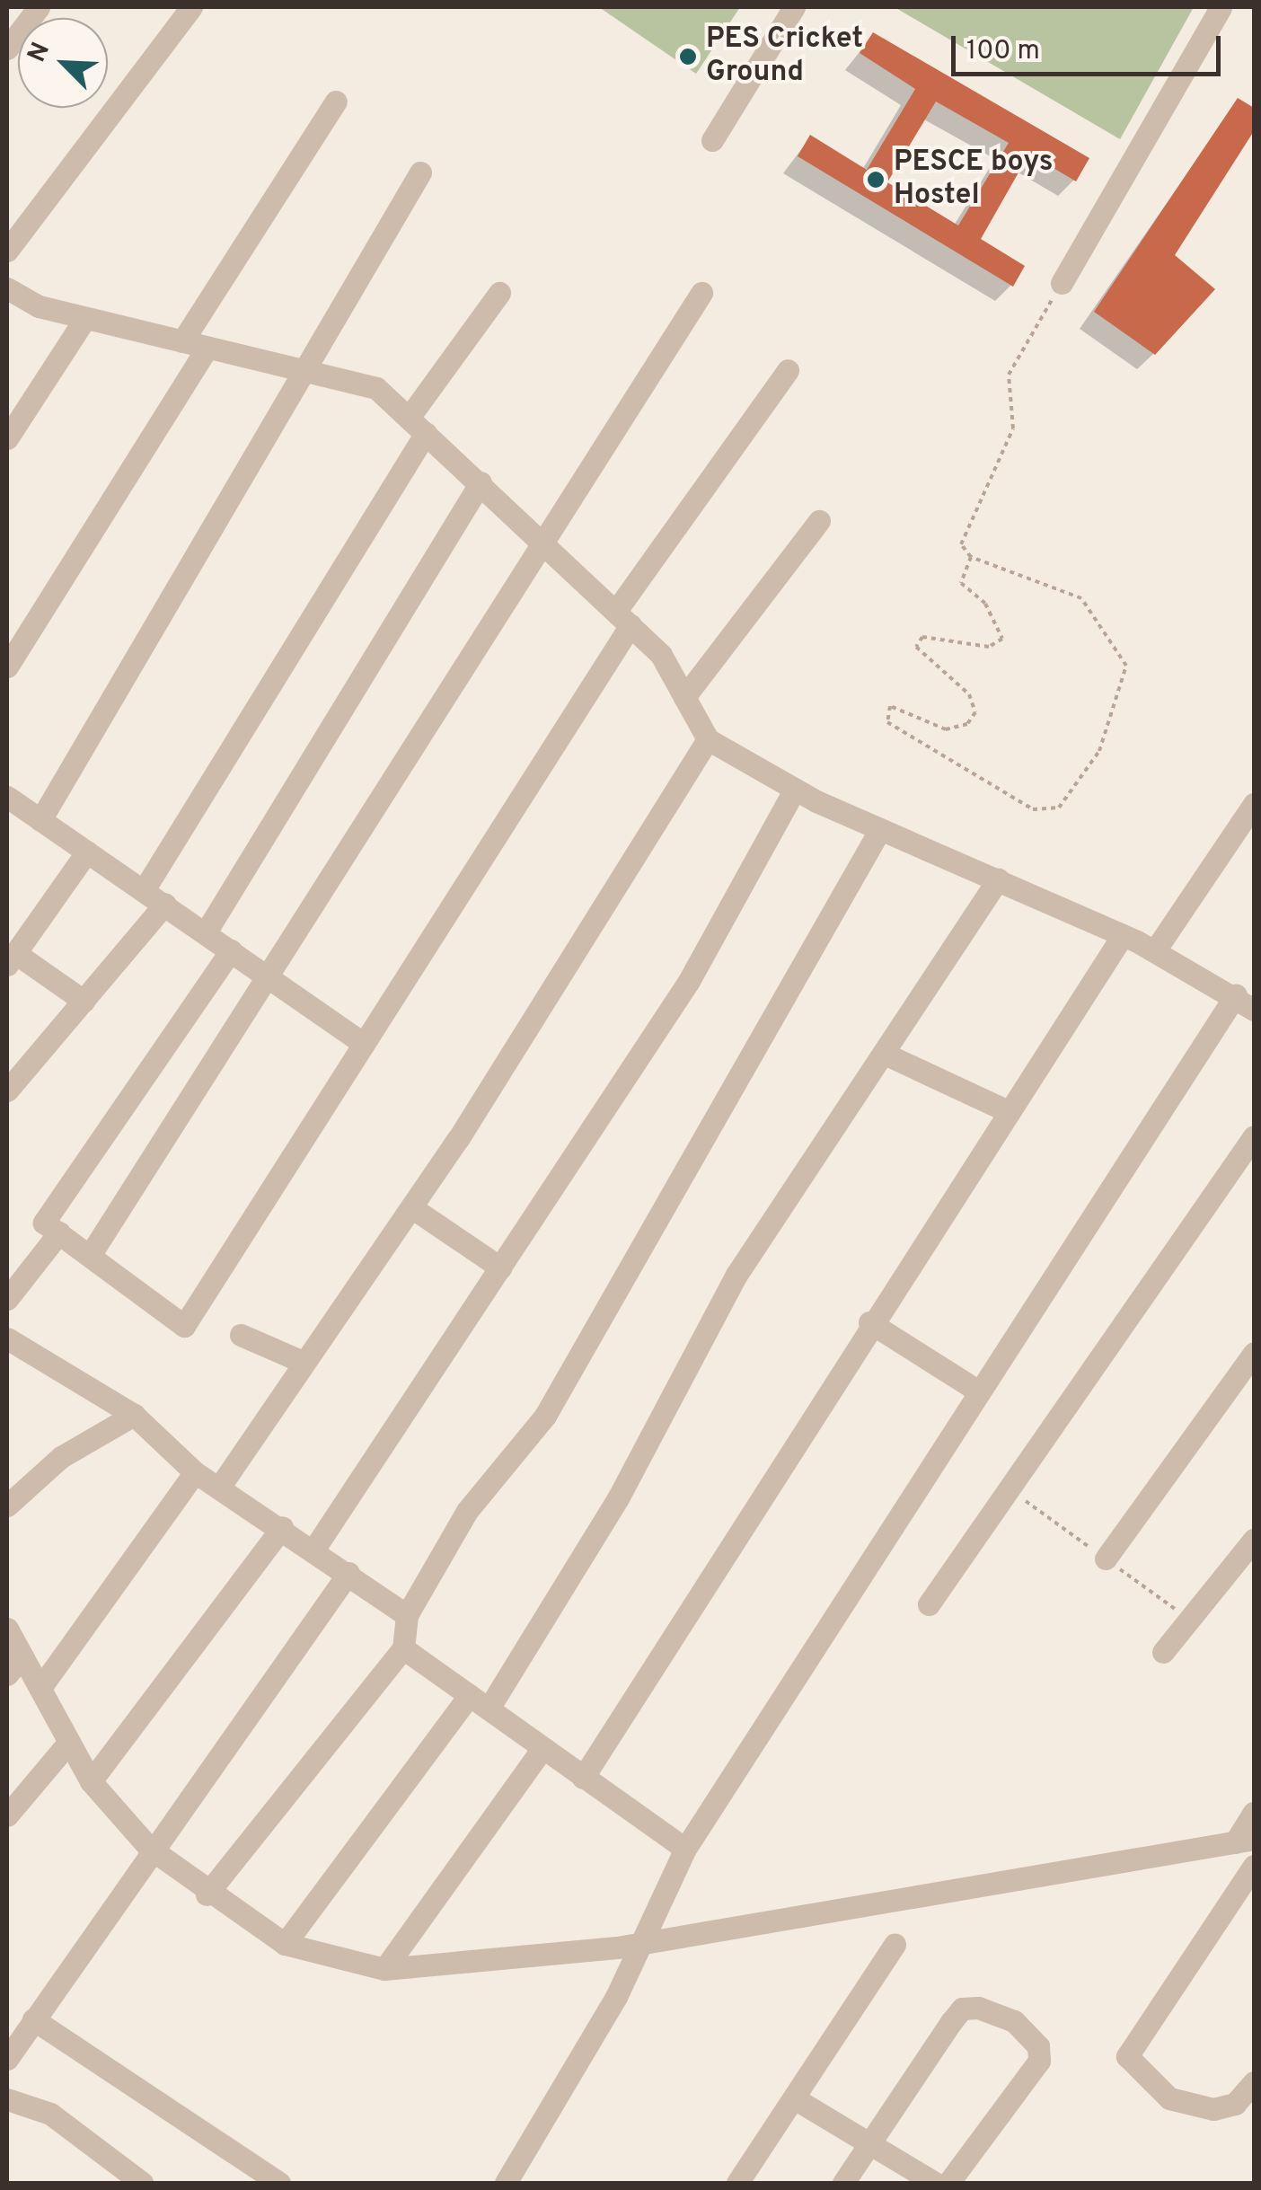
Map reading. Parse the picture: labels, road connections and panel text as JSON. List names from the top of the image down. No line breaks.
{"places":["PES Cricket Ground","PESCE boys Hostel"],"scale_bar":"100 m","north":"top left"}
